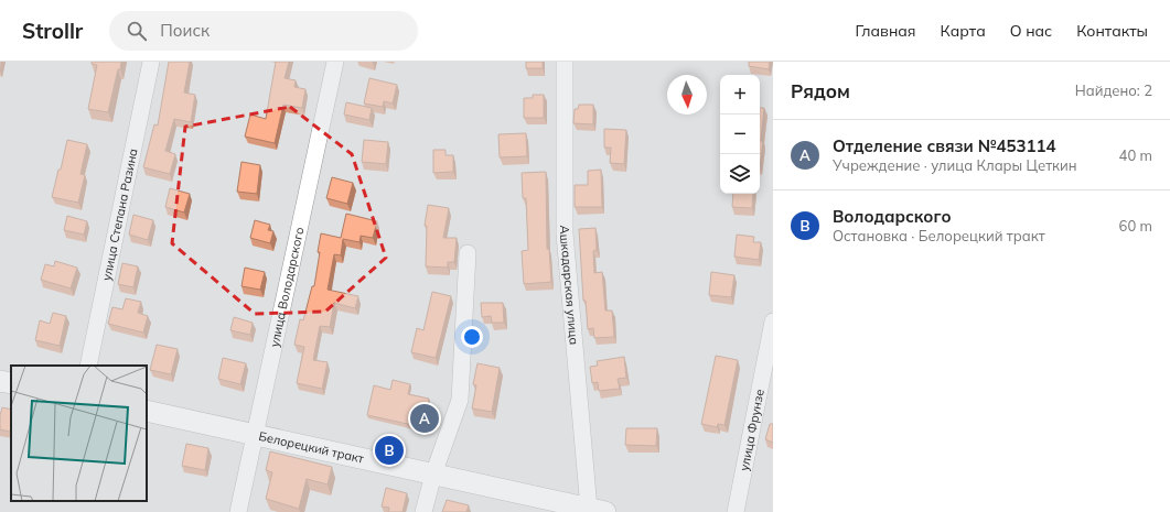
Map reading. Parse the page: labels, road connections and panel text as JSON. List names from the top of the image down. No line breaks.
{"streets":{"street":["улица Степана Разина","Ашкадарская улица","улица Володарского","улица Фрунзе","Белорецкий тракт"]},"crossings":[["Ашкадарская улица","Белорецкий тракт"],["улица Володарского","Белорецкий тракт"]],"north":"bottom","page":{"header":"Strollr","search":"Поиск","nav":["Главная","Карта","О нас","Контакты"],"heading":["Рядом","Найдено: 2"],"map_buttons":["+","−"],"list":[{"mark":"A","name":"Отделение связи №453114","note":"Учреждение · улица Клары Цеткин","value":"40 m"},{"mark":"B","name":"Володарского","note":"Остановка · Белорецкий тракт","value":"60 m"}],"pins":["A","B"]}}
